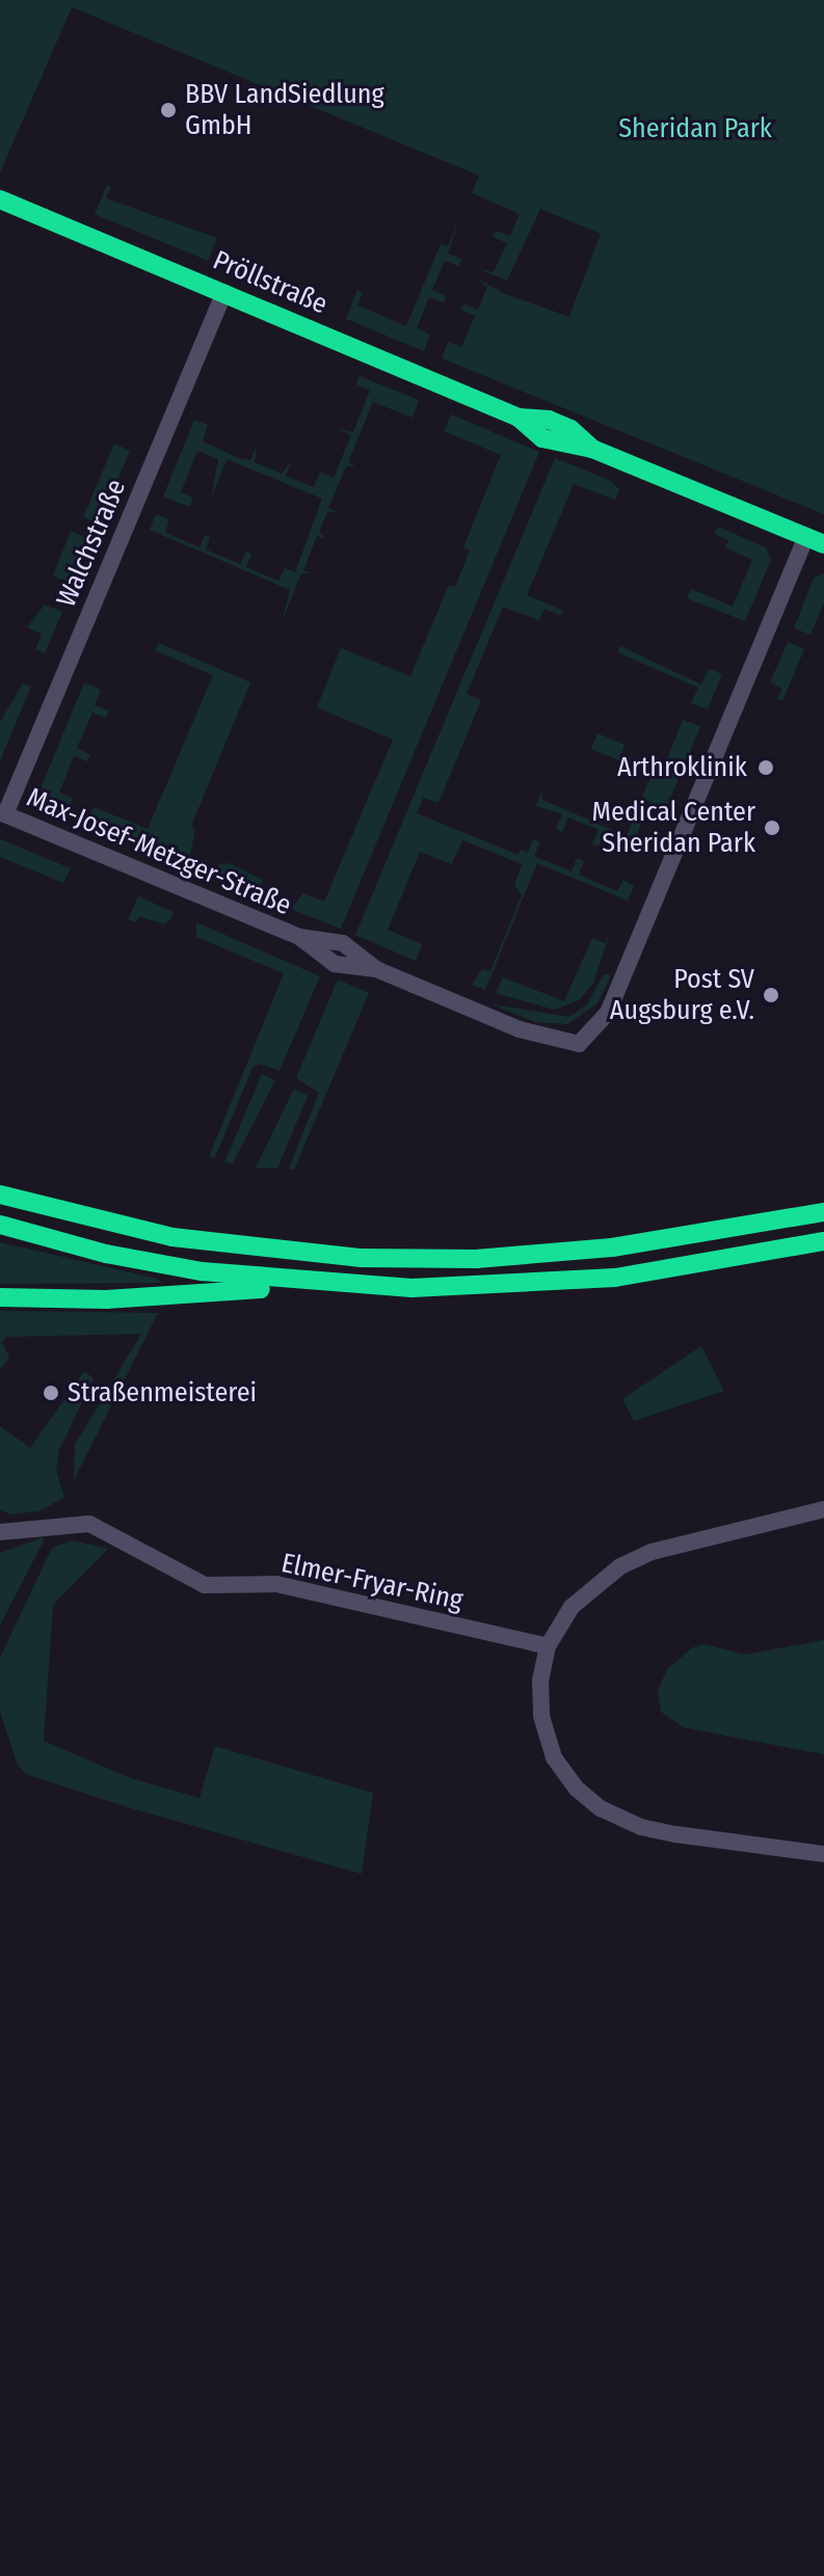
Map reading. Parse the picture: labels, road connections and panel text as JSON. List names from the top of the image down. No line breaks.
{"streets":{"main road":["Pröllstraße"],"street":["Walchstraße","Max-Josef-Metzger-Straße","Elmer-Fryar-Ring"]},"crossings":[["Pröllstraße","Walchstraße"],["Pröllstraße","Max-Josef-Metzger-Straße"],["Walchstraße","Max-Josef-Metzger-Straße"]],"parks":["Sheridan Park"],"places":["BBV LandSiedlung GmbH","Arthroklinik","Medical Center Sheridan Park","Post SV Augsburg e.V.","Straßenmeisterei"]}
